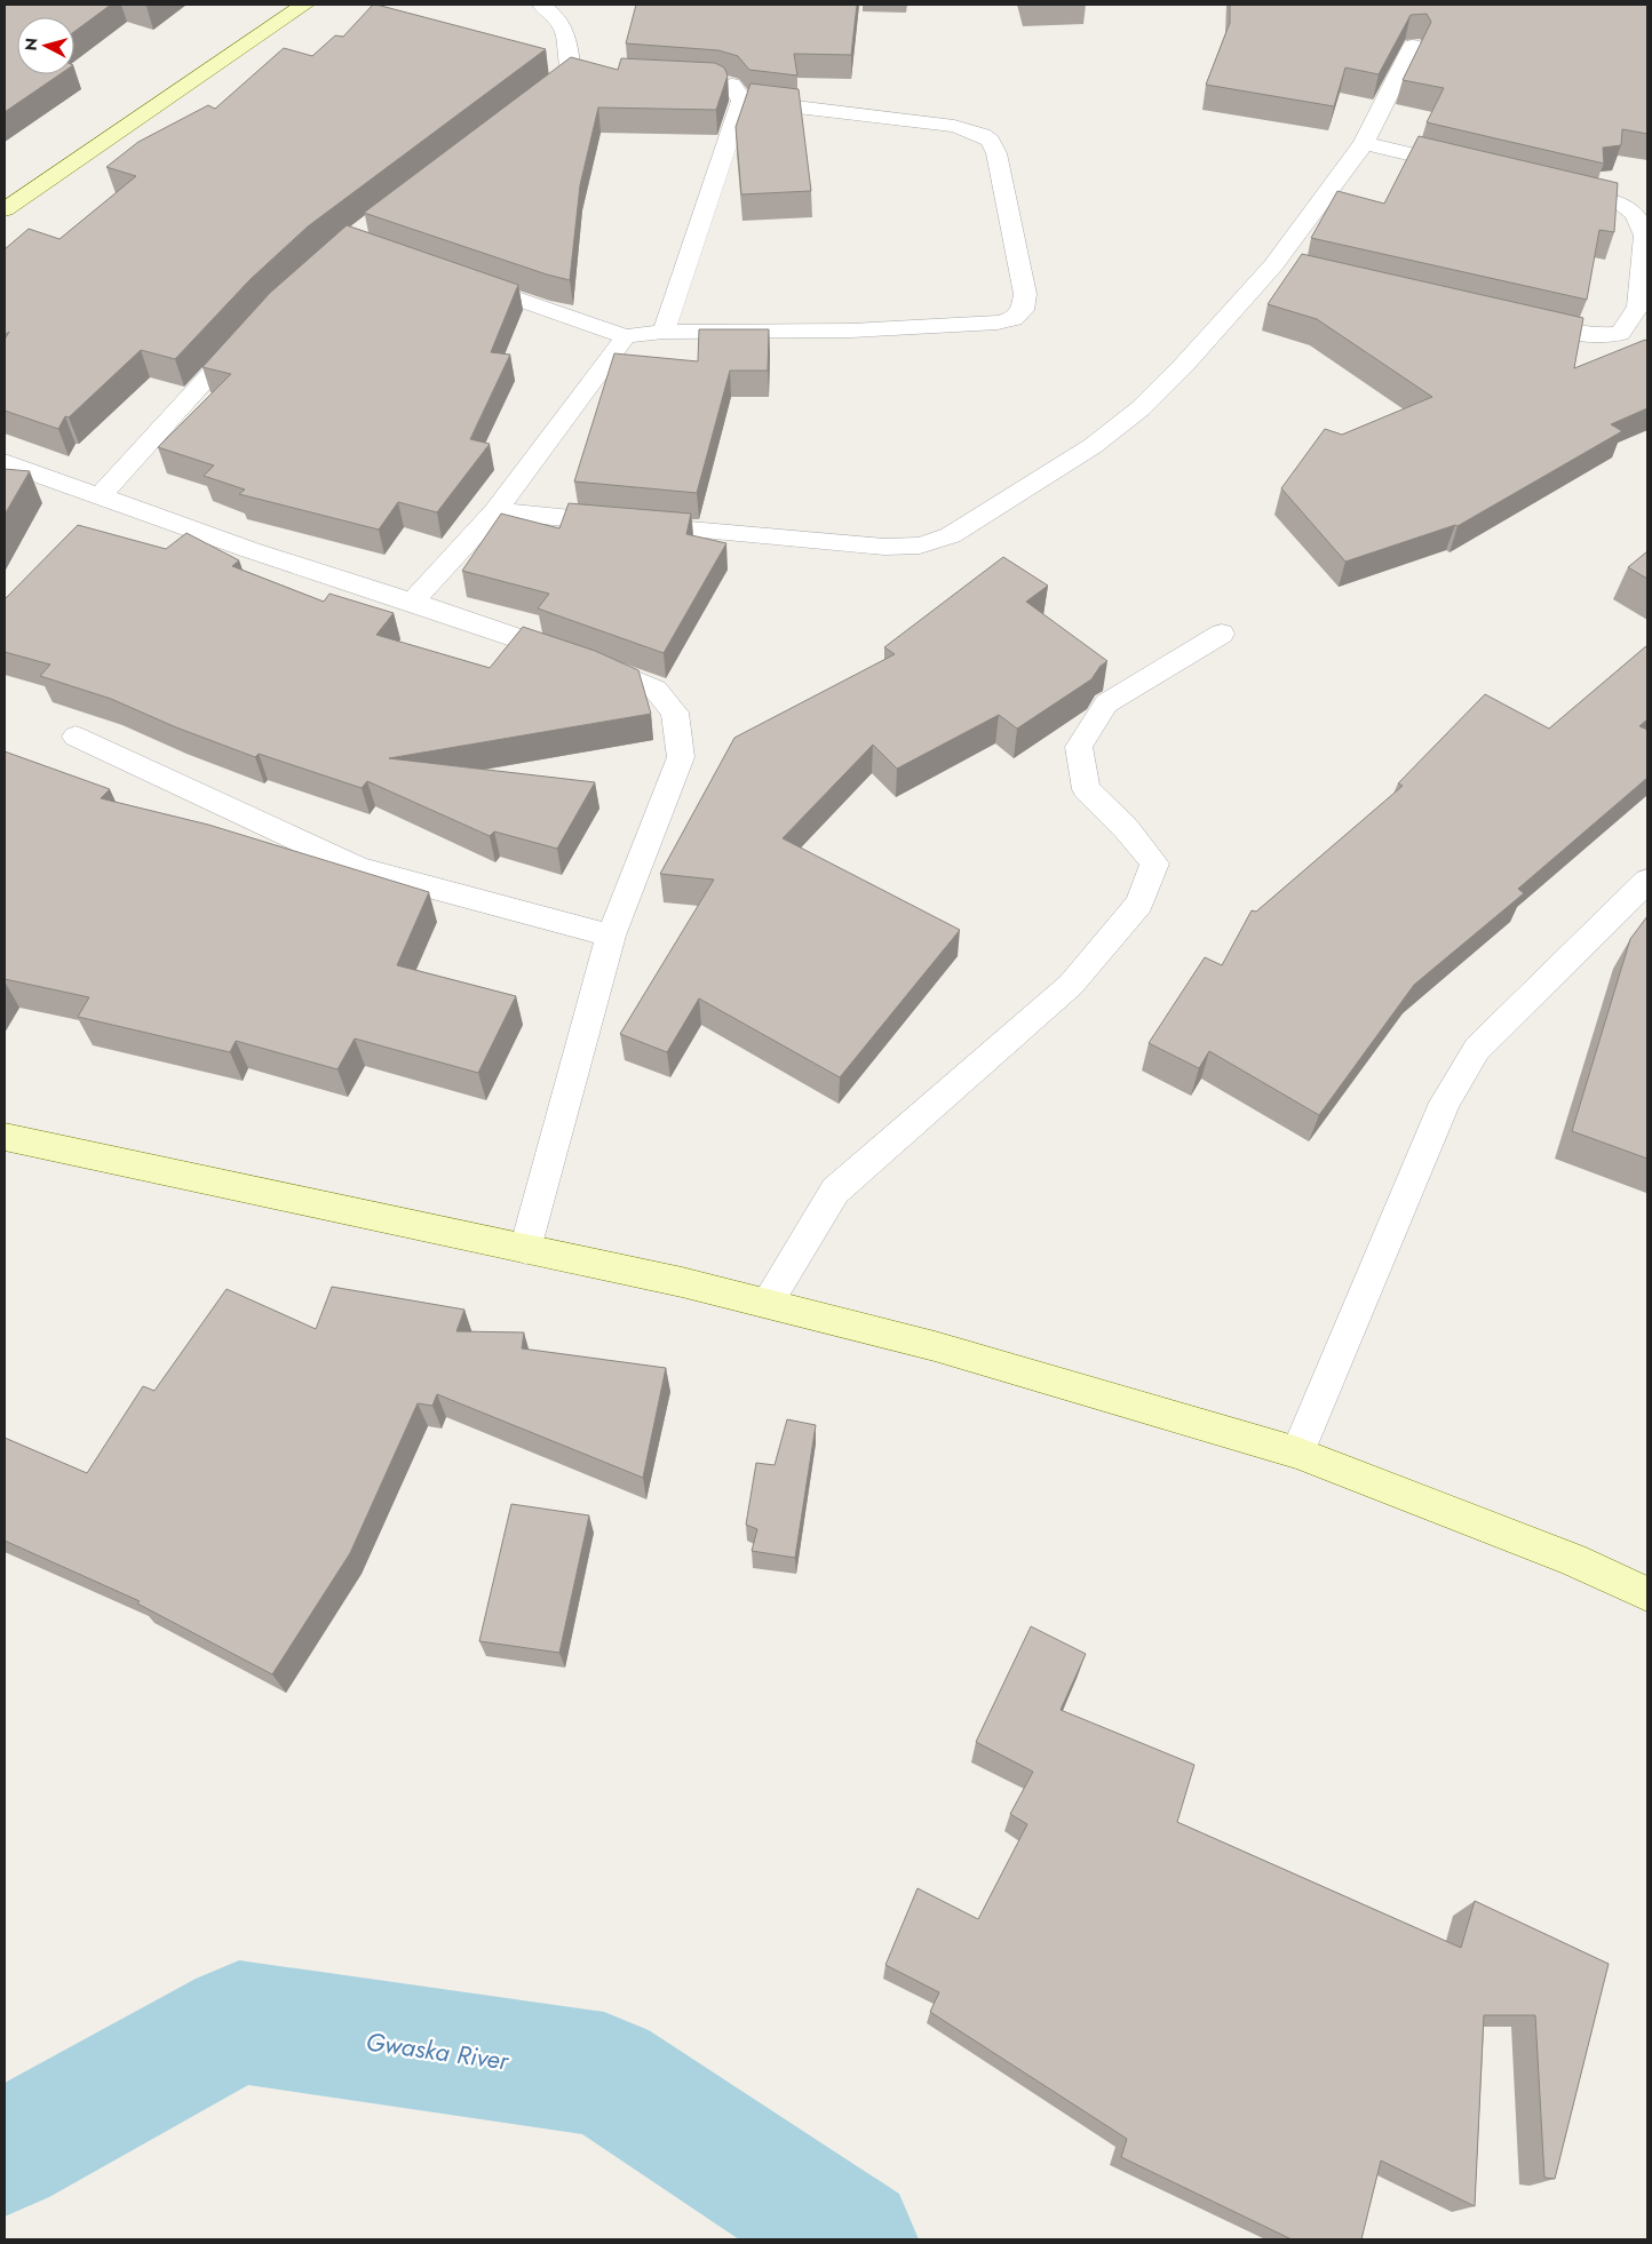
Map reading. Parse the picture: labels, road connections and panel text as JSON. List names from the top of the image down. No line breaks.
{"water":["Gwaska River"],"north":"left"}
